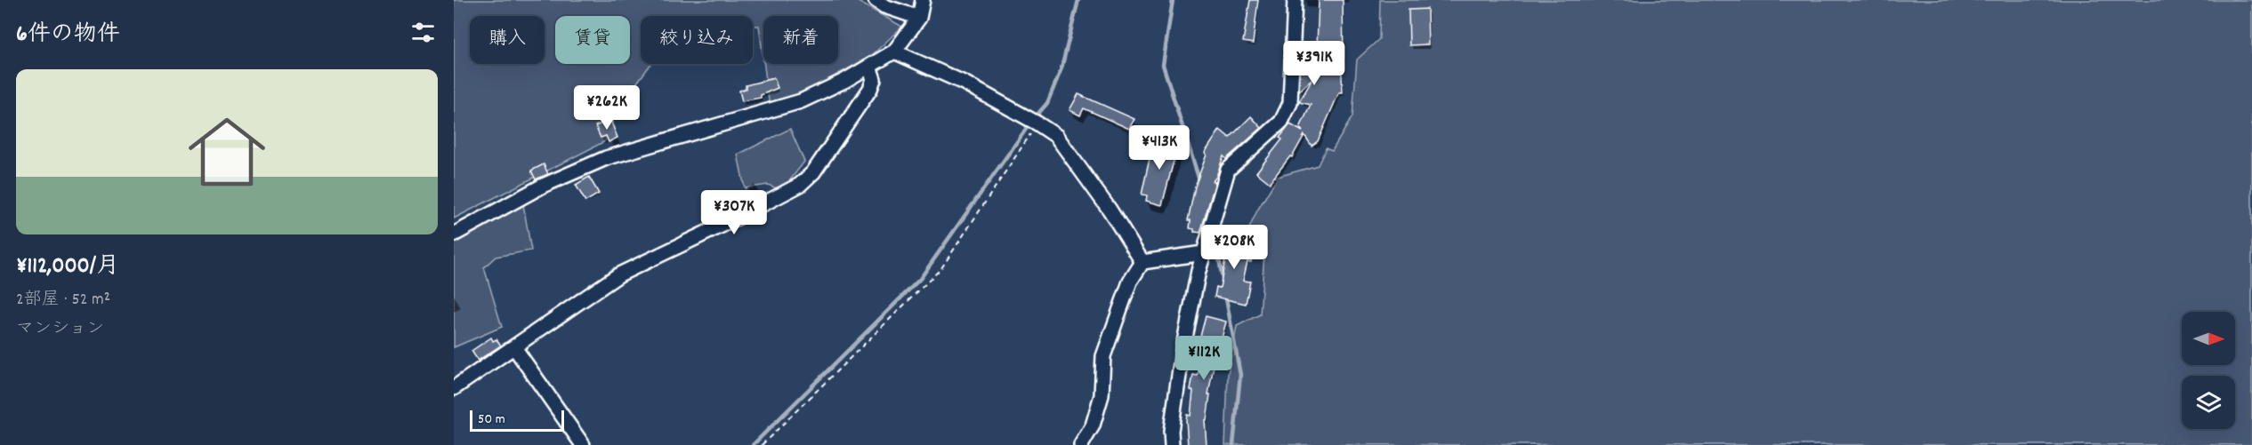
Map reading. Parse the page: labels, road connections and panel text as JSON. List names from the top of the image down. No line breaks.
{"scale_bar":"50 m","north":"right","page":{"heading":"6件の物件","chip":["購入","賃貸","絞り込み","新着"],"price":["¥391K","¥262K","¥413K","¥307K","¥208K","¥112K"],"list":[{"name":"¥112,000/月","note":"2部屋 · 52 m² · マンション"}],"scale":"50 m"}}
